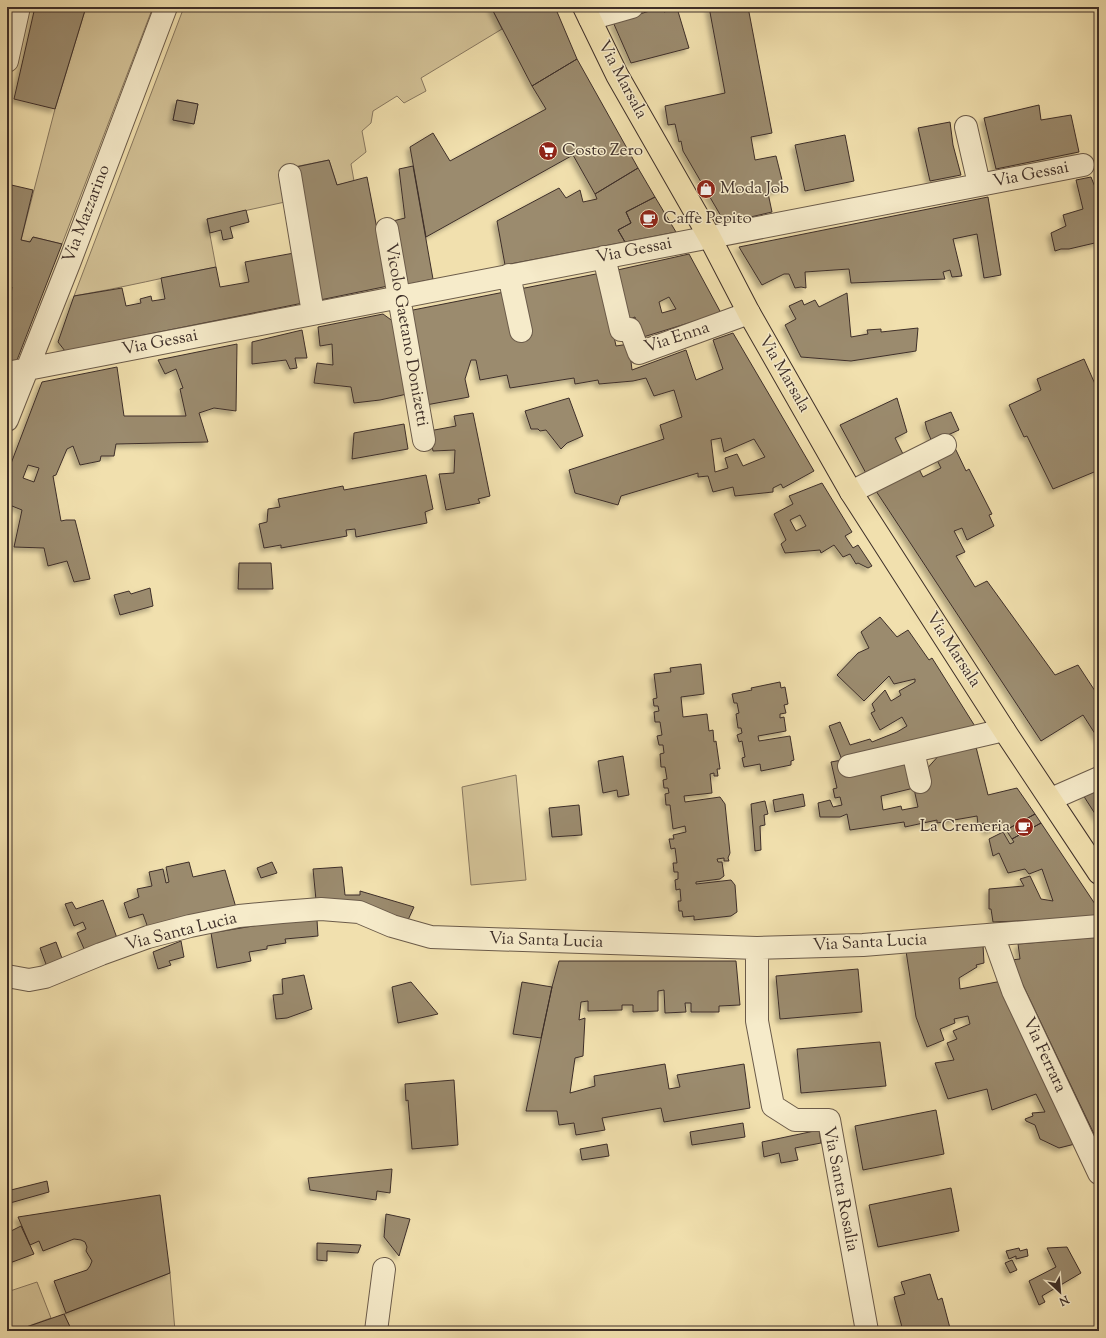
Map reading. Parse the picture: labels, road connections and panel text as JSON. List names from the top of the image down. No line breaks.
{"streets":{"main road":["Via Marsala"],"street":["Via Gessai","Via Mazzarino","Vicolo Gaetano Donizetti","Via Enna","Via Santa Lucia","Via Ferrara","Via Santa Rosalia"]},"crossings":[["Via Marsala","Via Gessai"],["Via Marsala","Via Enna"],["Via Gessai","Via Mazzarino"],["Via Gessai","Vicolo Gaetano Donizetti"],["Via Gessai","Via Enna"],["Via Santa Lucia","Via Ferrara"],["Via Santa Lucia","Via Santa Rosalia"]],"places":{"supermarket":["Costo Zero"],"shop":["Moda Job"],"cafe":["Caffè Pepito","La Cremeria"]},"north":"bottom right"}
